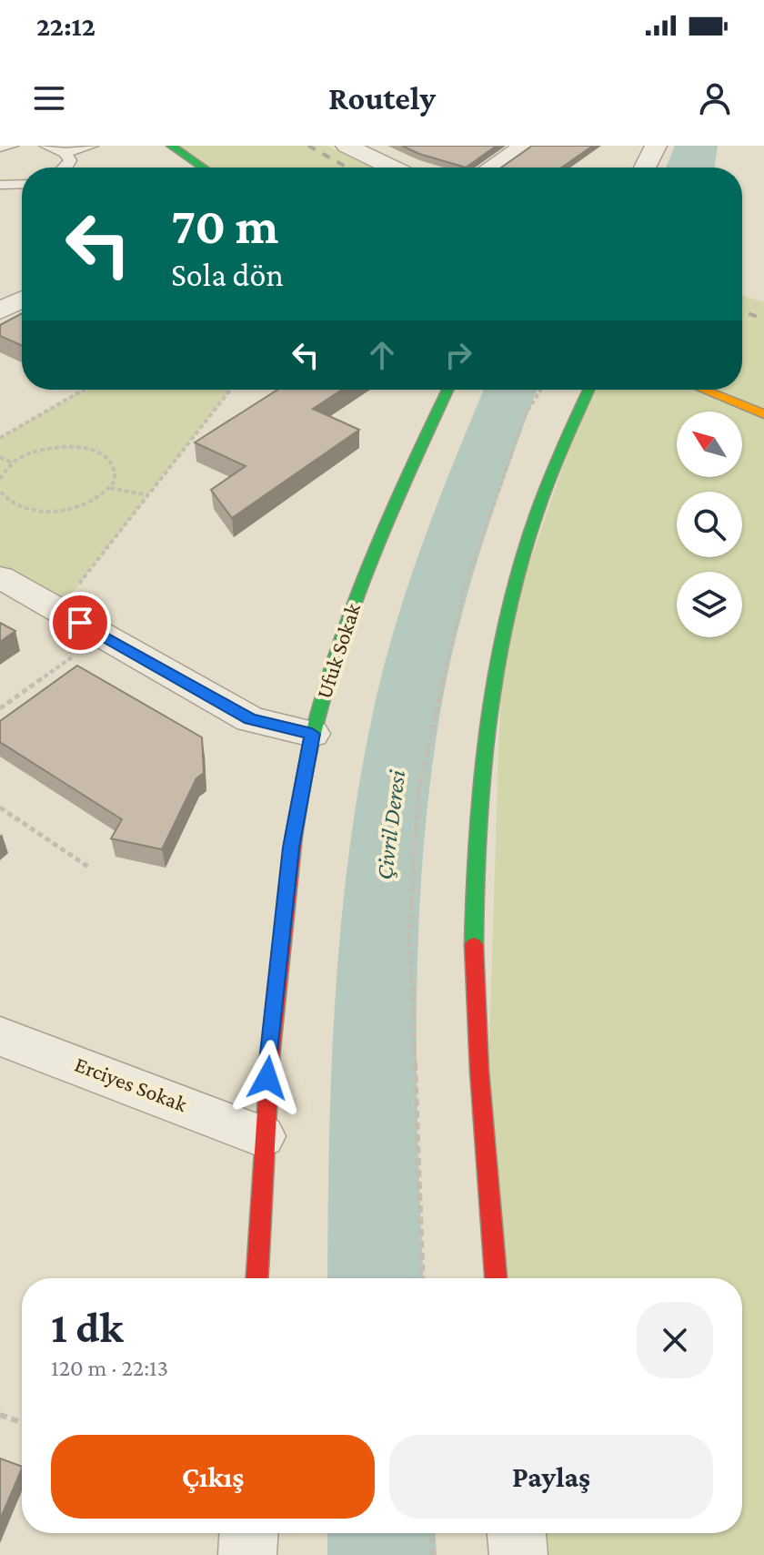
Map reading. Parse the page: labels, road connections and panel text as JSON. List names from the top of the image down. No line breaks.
{"streets":{"street":["Ufuk Sokak","Erciyes Sokak"]},"crossings":[["Ufuk Sokak","Erciyes Sokak"]],"water":["Çivril Deresi"],"north":"top left","page":{"status":"22:12","header":"Routely","turn":["70 m","Sola dön"],"heading":["1 dk","120 m · 22:13"],"buttons":["Çıkış","Paylaş"]}}
